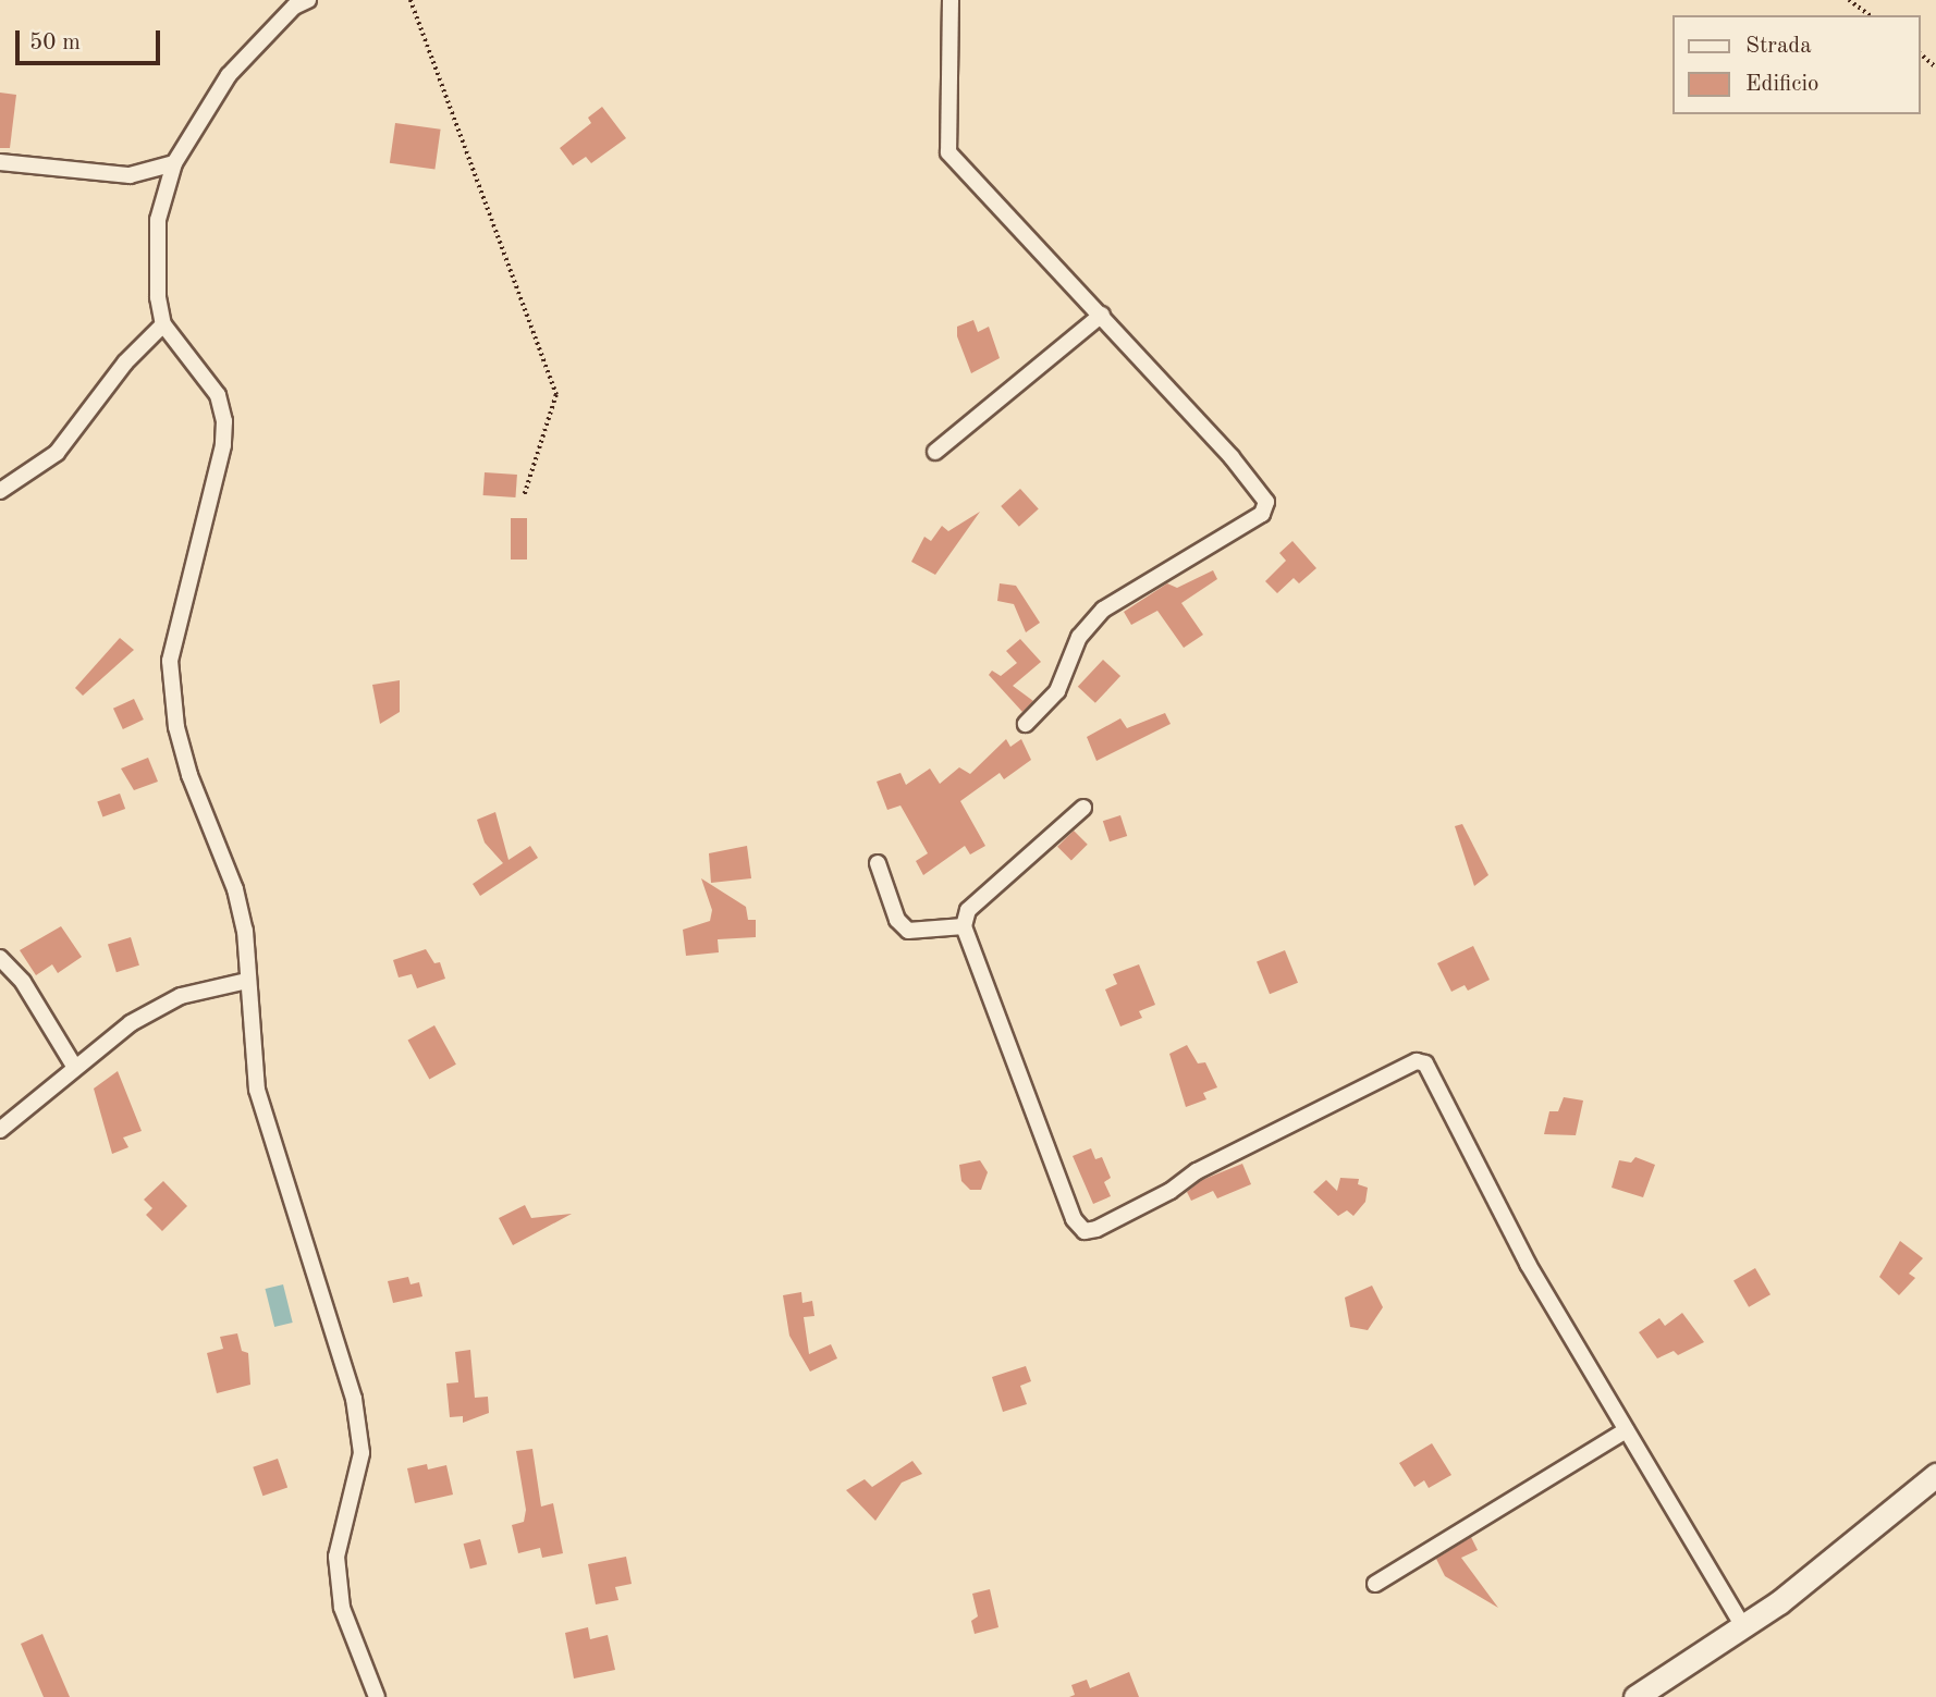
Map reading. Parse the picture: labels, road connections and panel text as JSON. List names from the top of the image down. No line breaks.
{"legend":["Strada","Edificio"],"scale_bar":"50 m"}
